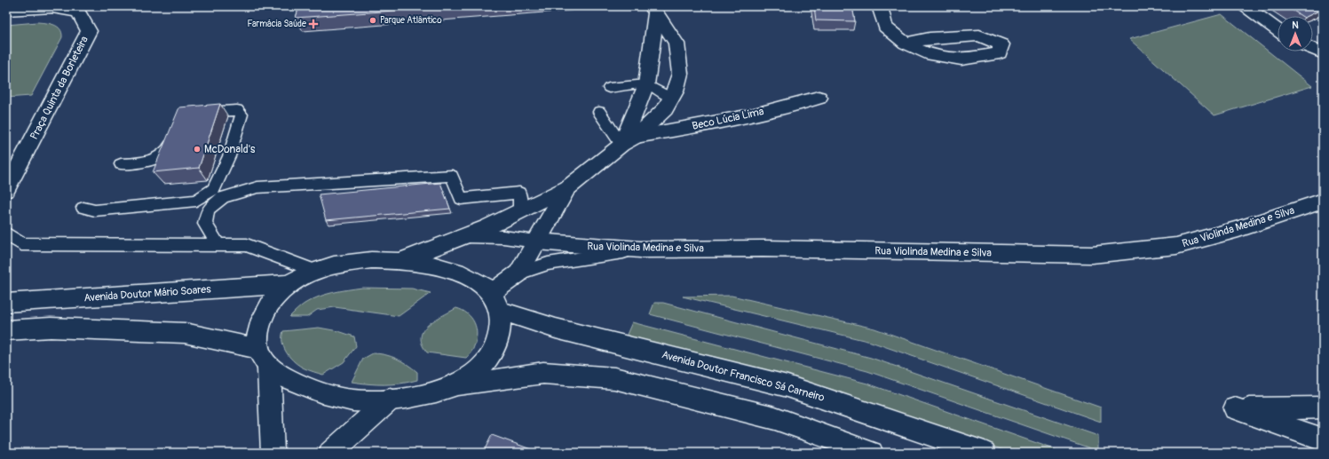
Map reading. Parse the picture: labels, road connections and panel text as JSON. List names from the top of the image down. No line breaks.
{"streets":{"street":["Praça Quinta da Borleteira","Beco Lúcia Lima","Rua Violinda Medina e Silva","Avenida Doutor Mário Soares","Avenida Doutor Francisco Sá Carneiro"]},"places":{"other":["Parque Atlântico","McDonald's"],"health":["Farmácia Saúde"]},"north":"top"}
